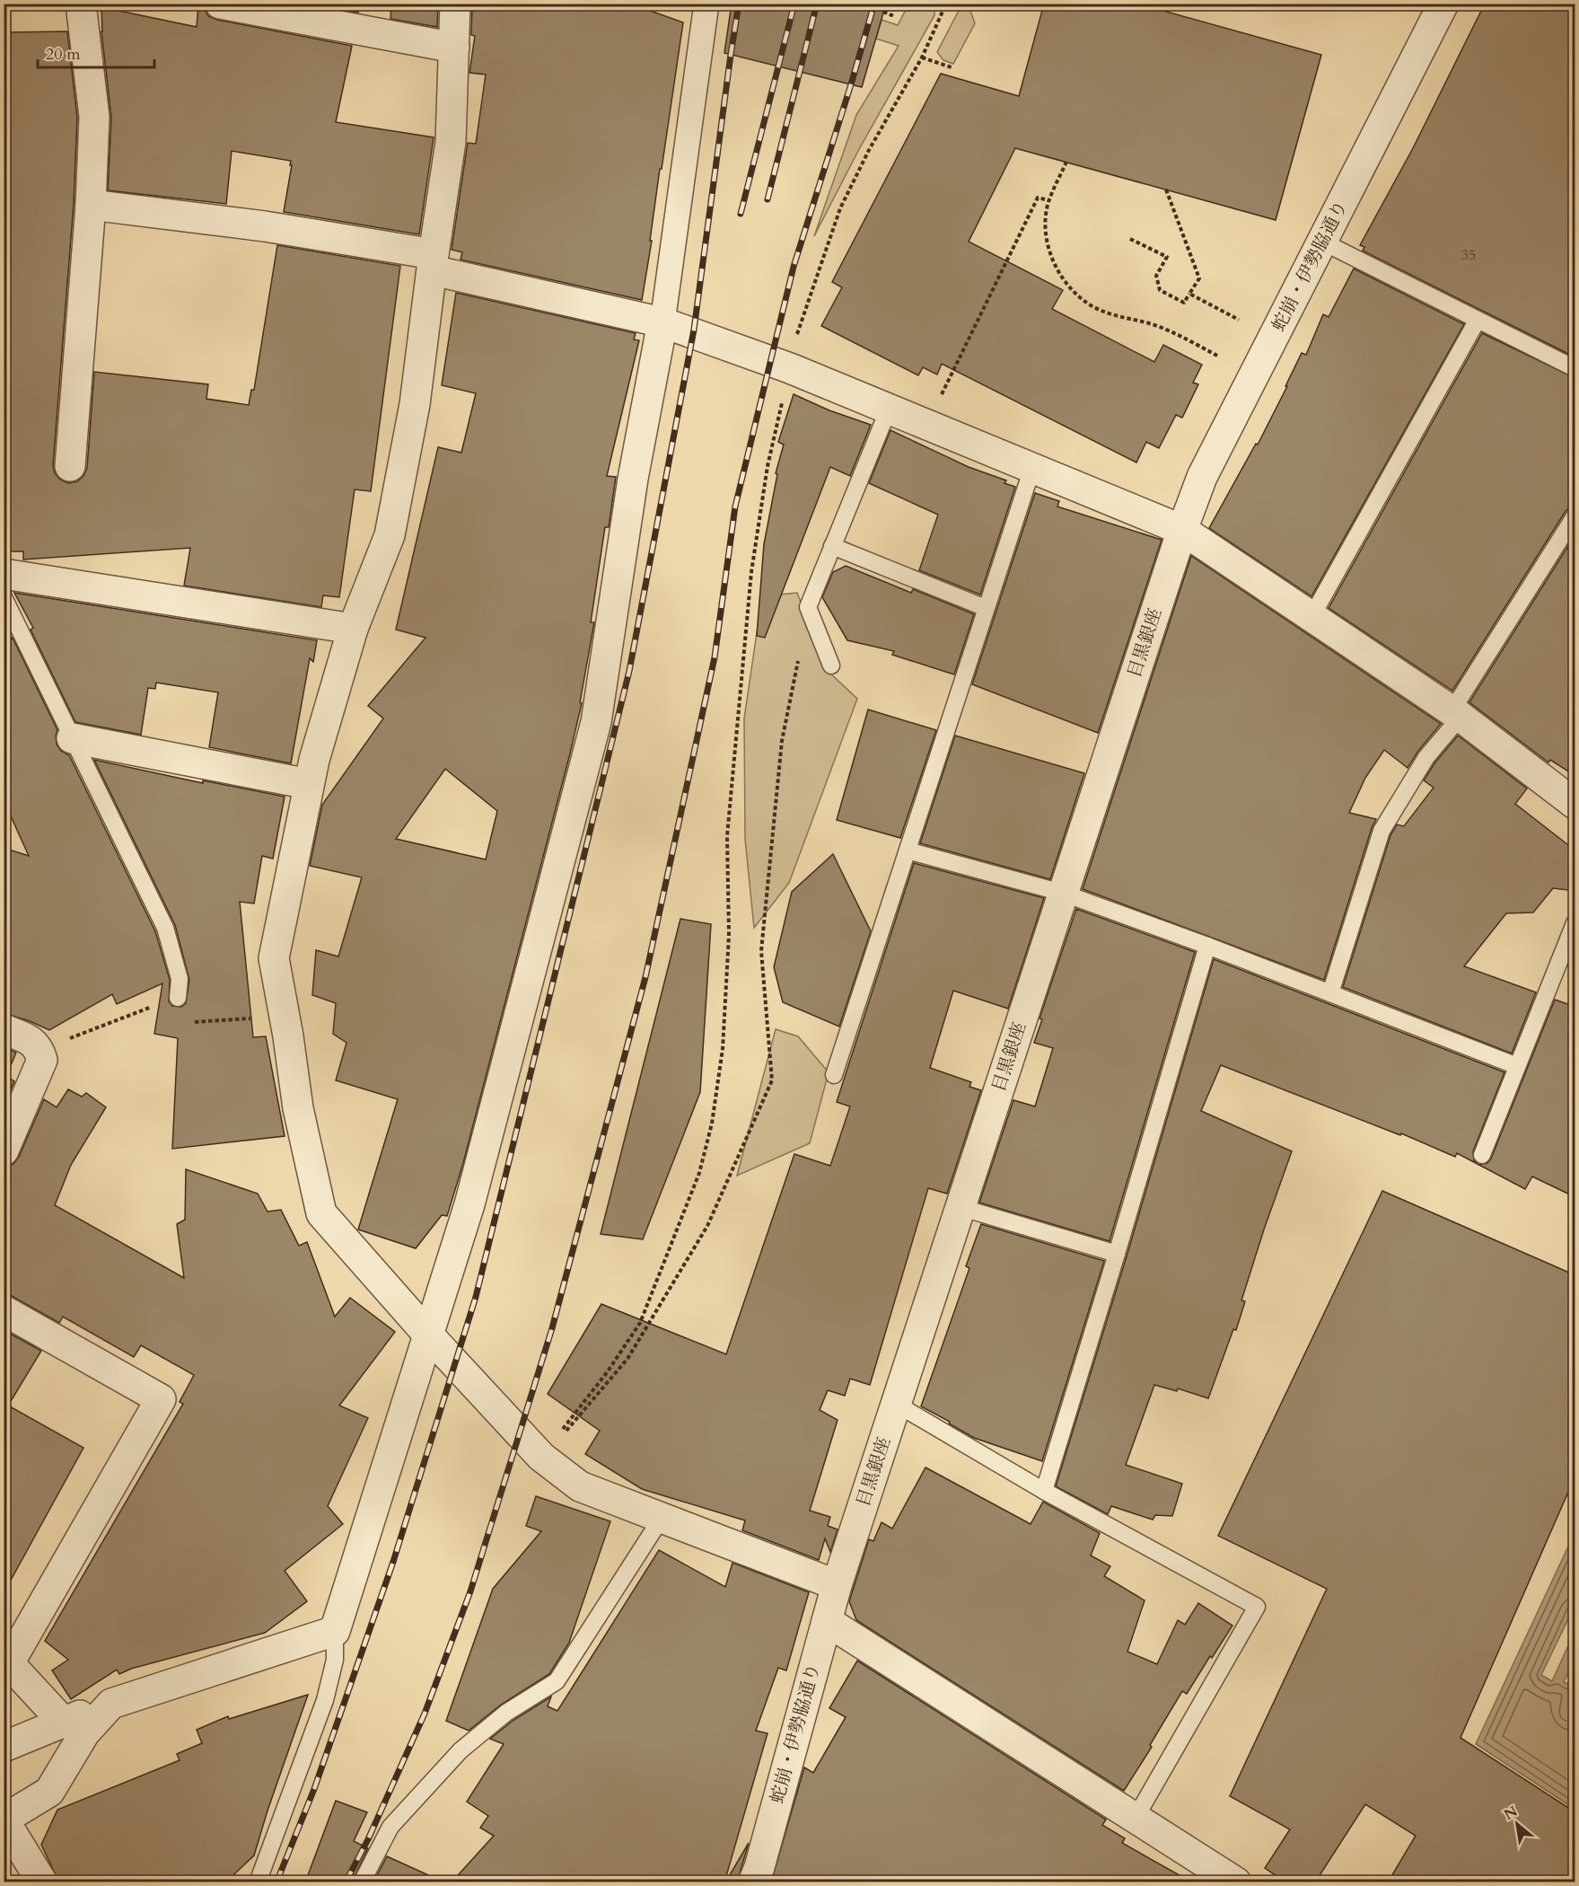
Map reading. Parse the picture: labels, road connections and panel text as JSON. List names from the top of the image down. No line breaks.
{"streets":{"street":["蛇崩・伊勢脇通り","目黒銀座"]},"crossings":[["蛇崩・伊勢脇通り","目黒銀座"]],"house_numbers":["35"],"scale_bar":"20 m","north":"top left"}
